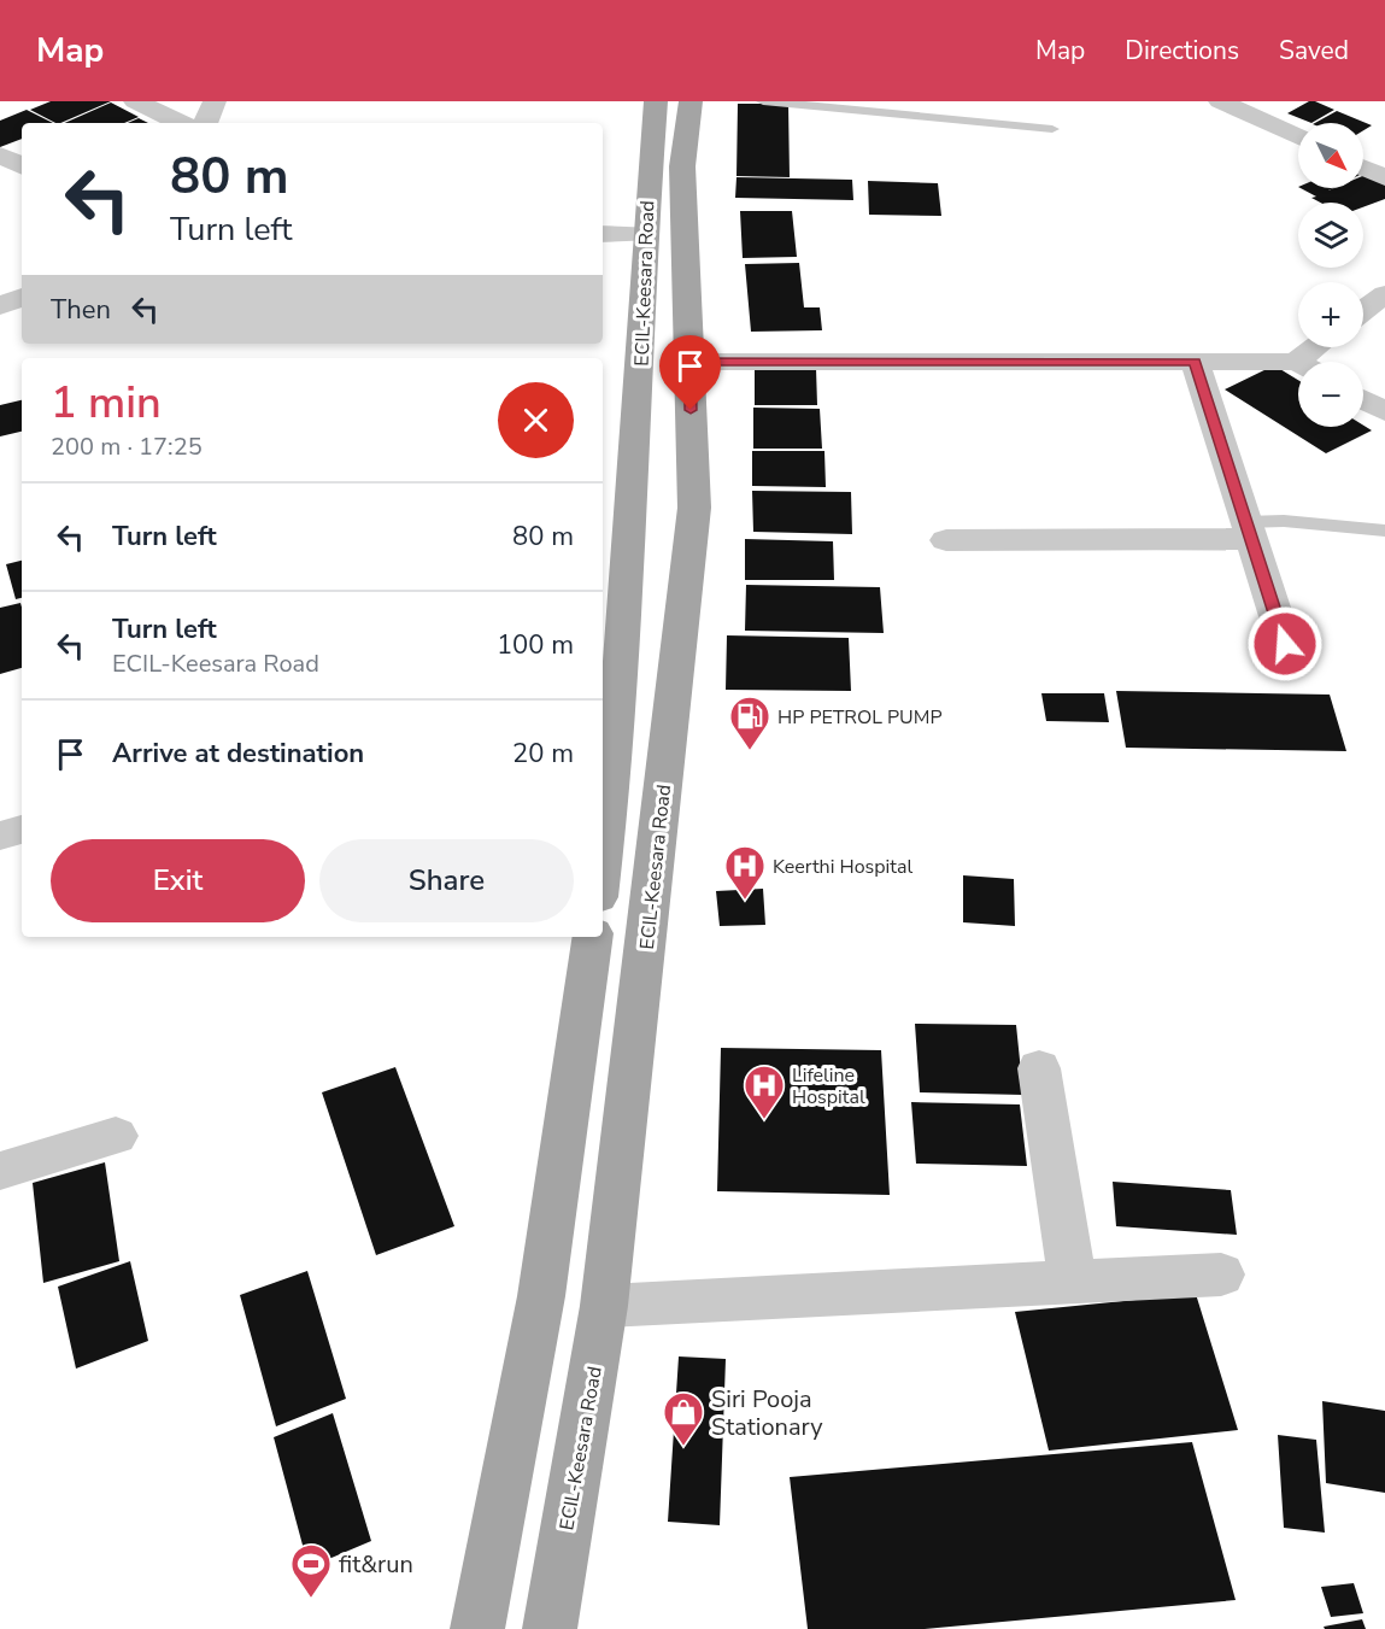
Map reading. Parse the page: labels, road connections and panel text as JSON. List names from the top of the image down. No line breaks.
{"streets":{"main road":["ECIL-Keesara Road"]},"places":{"fuel station":["HP PETROL PUMP"],"hospital":["Keerthi Hospital","Lifeline Hospital"],"shop":["Siri Pooja Stationary"],"sports":["fit&run"]},"north":"bottom right","page":{"header":"Map","nav":["Map","Directions","Saved"],"map_buttons":["+","−"],"turn":["80 m","Turn left"],"then":"Then","heading":["1 min","200 m · 17:25"],"list":[{"name":"Turn left","value":"80 m"},{"name":"Turn left","note":"ECIL-Keesara Road","value":"100 m"},{"name":"Arrive at destination","value":"20 m"}],"buttons":["Exit","Share"]}}
